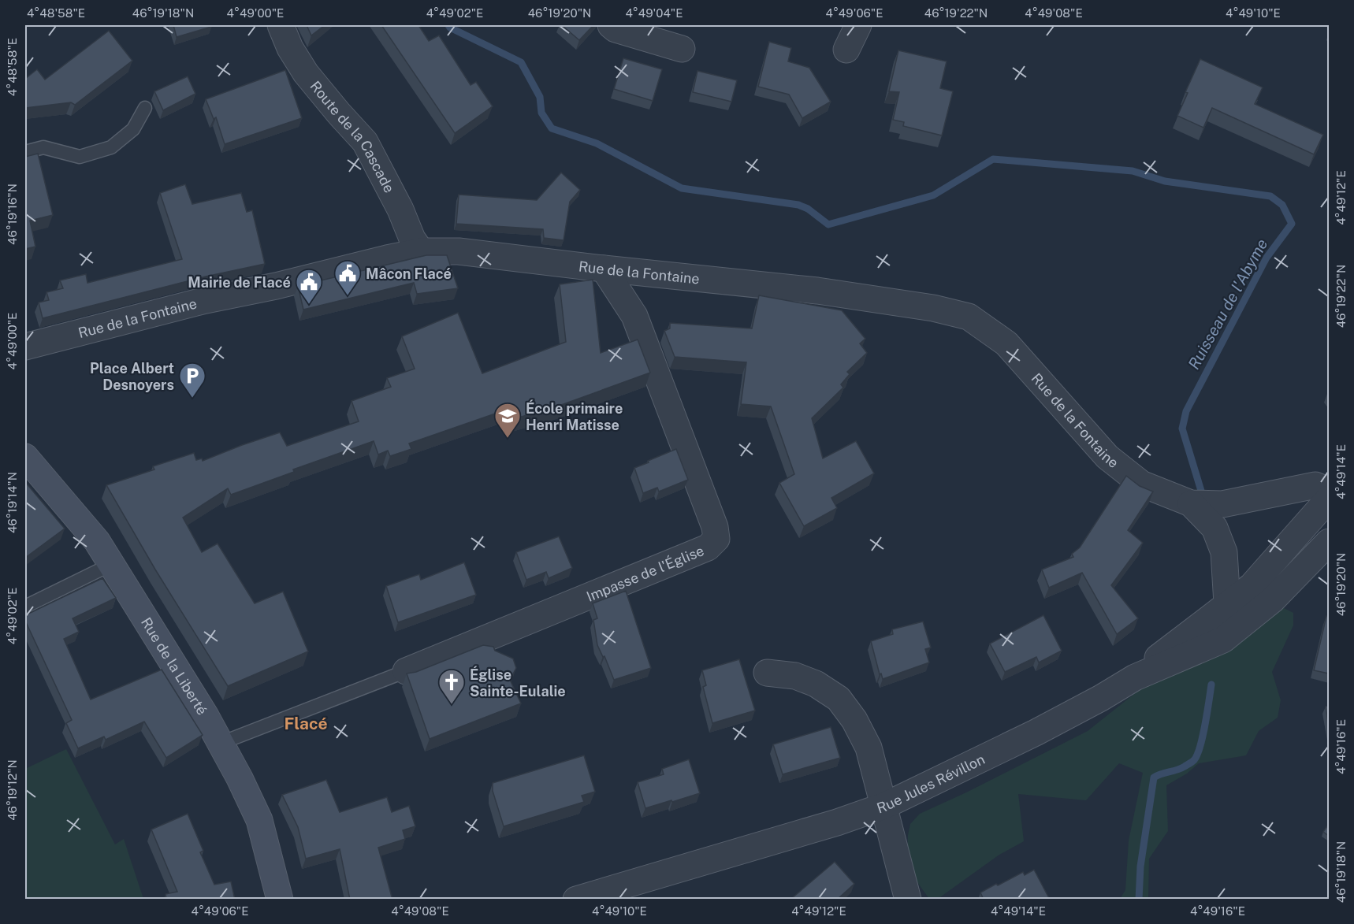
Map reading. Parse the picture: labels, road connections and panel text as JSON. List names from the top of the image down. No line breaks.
{"streets":{"street":["Route de la Cascade","Rue de la Fontaine","Impasse de l'Église","Rue de la Liberté","Rue Jules Révillon"]},"crossings":[["Route de la Cascade","Rue de la Fontaine"],["Rue de la Fontaine","Impasse de l'Église"],["Rue de la Fontaine","Rue Jules Révillon"]],"districts":["Flacé"],"water":["Ruisseau de l'Abyme"],"places":{"public building":["Mâcon Flacé","Mairie de Flacé"],"parking":["Place Albert Desnoyers"],"school or university":["École primaire Henri Matisse"],"church":["Église Sainte-Eulalie"]},"coordinates":["4°48'58\"E","46°19'18\"N","4°49'00\"E","4°49'02\"E","46°19'20\"N","4°49'04\"E","4°49'06\"E","46°19'22\"N","4°49'08\"E","4°49'10\"E","4°49'12\"E","46°19'16\"N","4°49'14\"E","46°19'14\"N","4°49'16\"E","46°19'12\"N"]}
